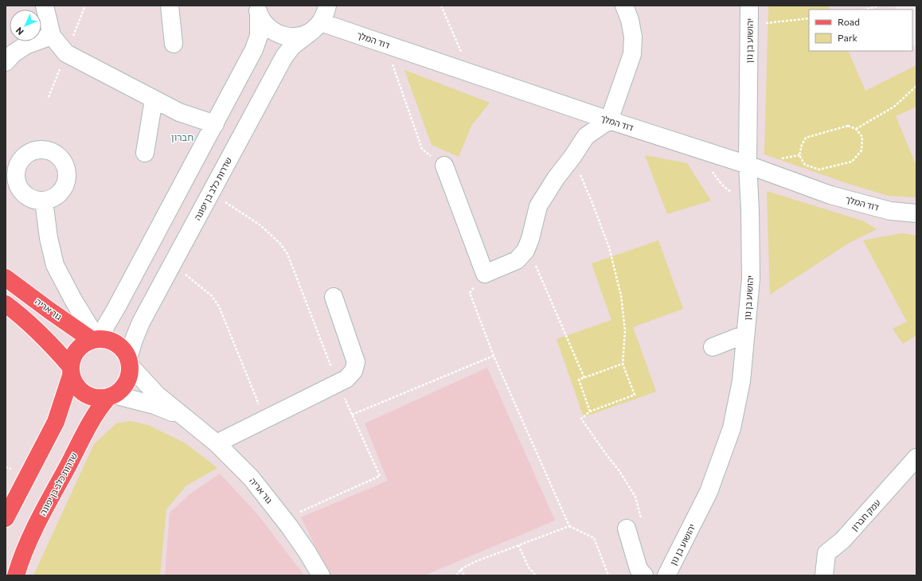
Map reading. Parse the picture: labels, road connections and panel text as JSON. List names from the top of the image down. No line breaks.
{"streets":{"main road":["שדרות כלב בן יפונה","גור אריה"],"street":["דוד המלך","יהושוע בן נון","עמק חברון"]},"crossings":[["דוד המלך","יהושוע בן נון"],["דוד המלך","שדרות כלב בן יפונה"],["שדרות כלב בן יפונה","גור אריה"]],"districts":["חברון"],"legend":["Road","Park"],"north":"bottom left"}
